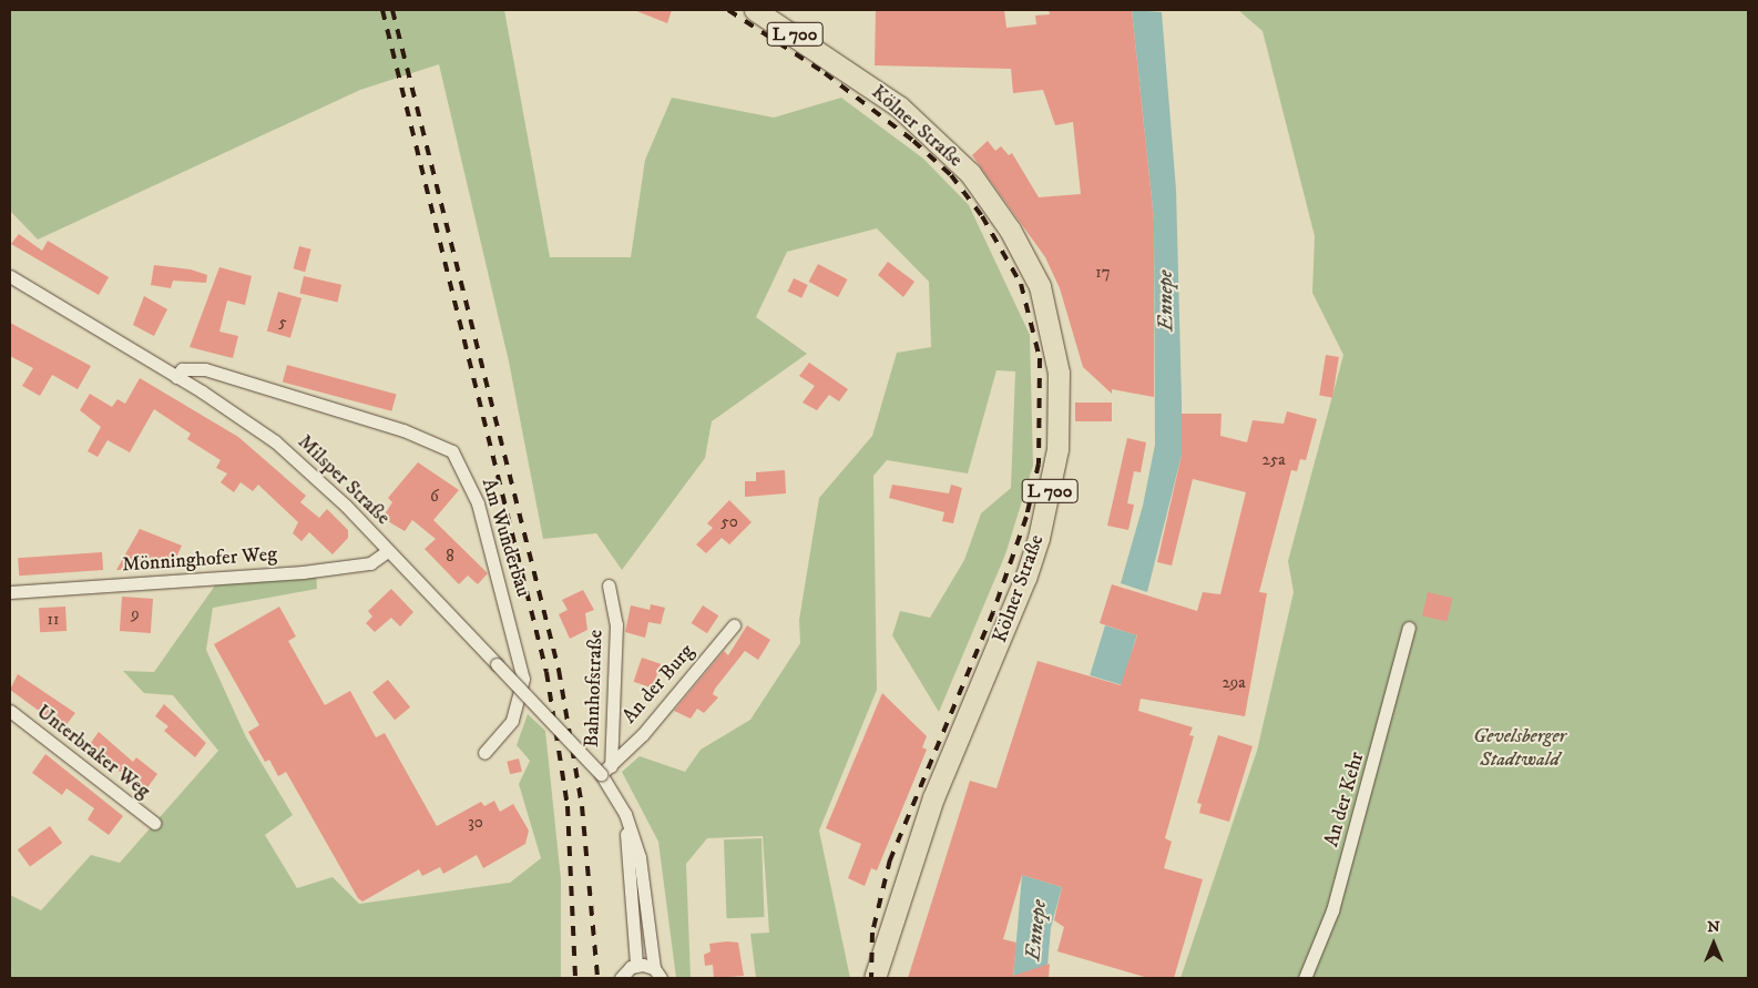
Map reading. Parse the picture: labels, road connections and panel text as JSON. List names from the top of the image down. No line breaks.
{"streets":{"main road":["L 700","Kölner Straße"],"street":["Milsper Straße","Am Wunderbau","Mönninghofer Weg","An der Burg","Bahnhofstraße","Unterbraker Weg","An der Kehr"]},"crossings":[["Milsper Straße","Am Wunderbau"],["Milsper Straße","Mönninghofer Weg"],["Milsper Straße","An der Burg"],["Milsper Straße","Bahnhofstraße"],["An der Burg","Bahnhofstraße"]],"water":["Ennepe"],"parks":["Gevelsberger Stadtwald"],"house_numbers":["17","5","25a","6","50","8","9","11","29a","30"],"north":"top"}
